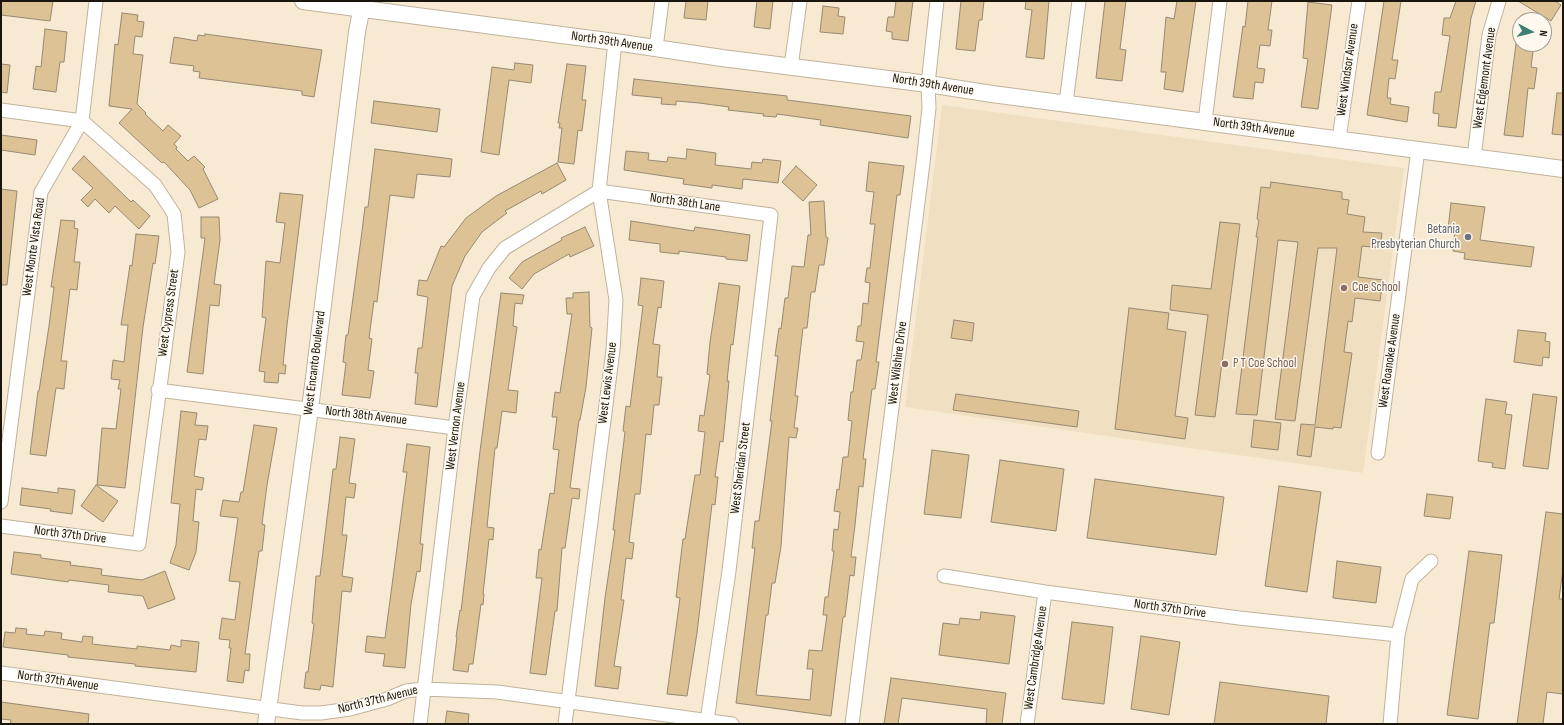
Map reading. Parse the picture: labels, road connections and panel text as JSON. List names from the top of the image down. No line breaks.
{"streets":{"street":["North 39th Avenue","West Windsor Avenue","West Edgemont Avenue","North 38th Lane","West Monte Vista Road","West Cypress Street","West Roanoke Avenue","West Encanto Boulevard","West Wilshire Drive","West Lewis Avenue","North 38th Avenue","West Vernon Avenue","West Sheridan Street","North 37th Drive","West Cambridge Avenue","North 37th Avenue"]},"crossings":[["North 39th Avenue","West Windsor Avenue"],["North 39th Avenue","West Edgemont Avenue"],["North 39th Avenue","West Roanoke Avenue"],["North 39th Avenue","West Encanto Boulevard"],["North 39th Avenue","West Wilshire Drive"],["North 39th Avenue","West Lewis Avenue"],["North 38th Lane","West Lewis Avenue"],["North 38th Lane","West Vernon Avenue"],["North 38th Lane","West Sheridan Street"],["West Monte Vista Road","West Cypress Street"],["West Cypress Street","North 38th Avenue"],["West Cypress Street","North 37th Drive"],["West Encanto Boulevard","North 38th Avenue"],["West Encanto Boulevard","North 37th Avenue"],["West Lewis Avenue","West Vernon Avenue"],["West Lewis Avenue","North 37th Avenue"],["North 38th Avenue","West Vernon Avenue"],["West Vernon Avenue","North 37th Avenue"],["West Sheridan Street","North 37th Avenue"],["North 37th Drive","West Cambridge Avenue"]],"places":["Betania Presbyterian Church","Coe School","P T Coe School"],"north":"right"}
